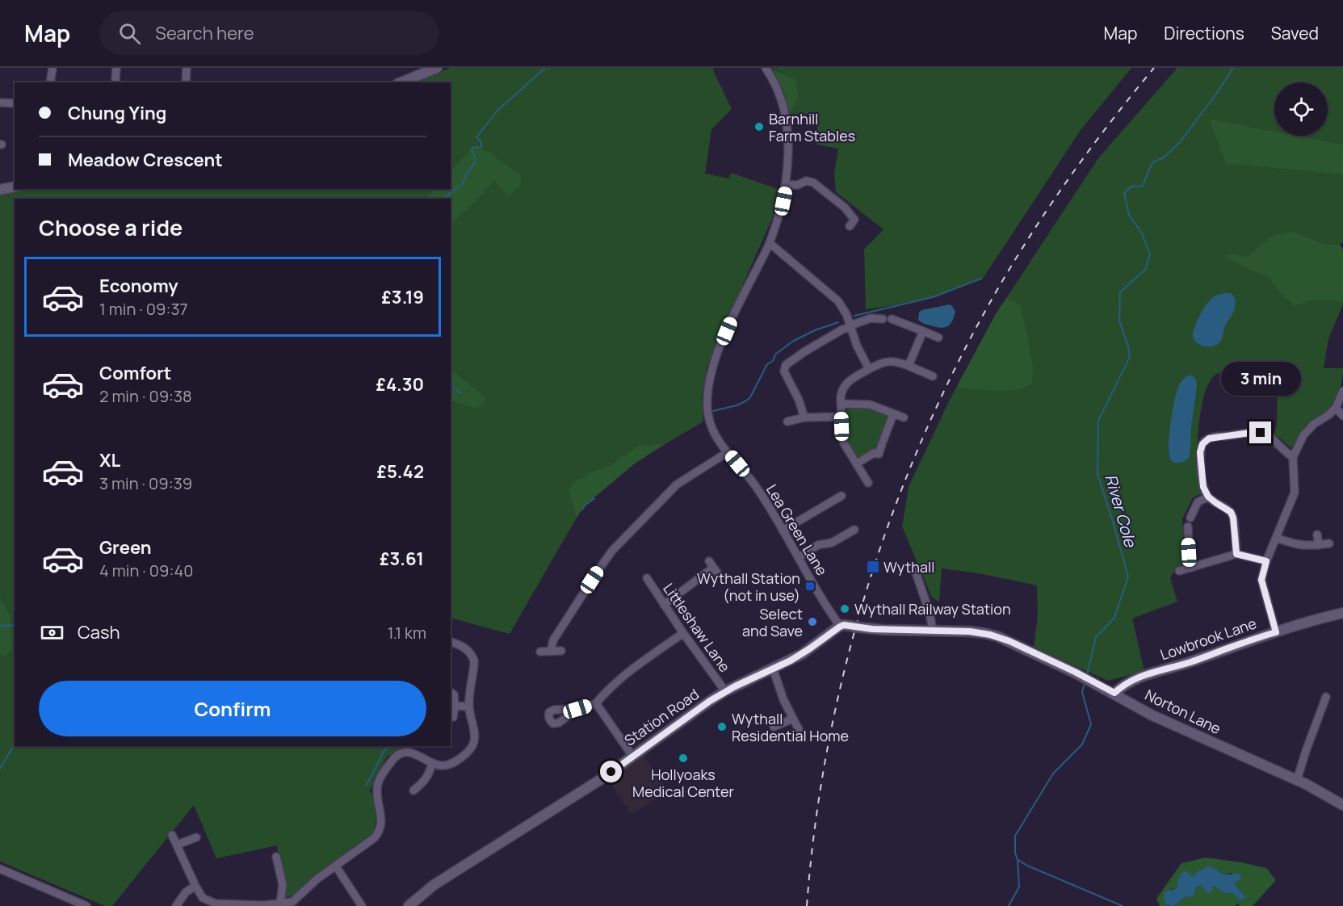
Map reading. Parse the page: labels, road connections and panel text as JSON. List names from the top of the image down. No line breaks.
{"streets":{"street":["Lea Green Lane","Littleshaw Lane","Lowbrook Lane","Norton Lane","Station Road"]},"crossings":[["Lea Green Lane","Norton Lane"],["Lea Green Lane","Station Road"],["Littleshaw Lane","Station Road"],["Lowbrook Lane","Norton Lane"],["Norton Lane","Station Road"]],"water":["River Cole"],"places":{"other":["Barnhill Farm Stables","Wythall Railway Station","Select and Save","Wythall Residential Home","Hollyoaks Medical Center"],"transit":["Wythall","Wythall Station (not in use)"]},"page":{"header":"Map","search":"Search here","nav":["Map","Directions","Saved"],"banner":["Chung Ying","Meadow Crescent"],"heading":"Choose a ride","list":[{"name":"Economy","note":"1 min · 09:37","value":"£3.19"},{"name":"Comfort","note":"2 min · 09:38","value":"£4.30"},{"name":"XL","note":"3 min · 09:39","value":"£5.42"},{"name":"Green","note":"4 min · 09:40","value":"£3.61"}],"bubble":"3 min","pay":["Cash","1.1 km"],"buttons":"Confirm"}}
